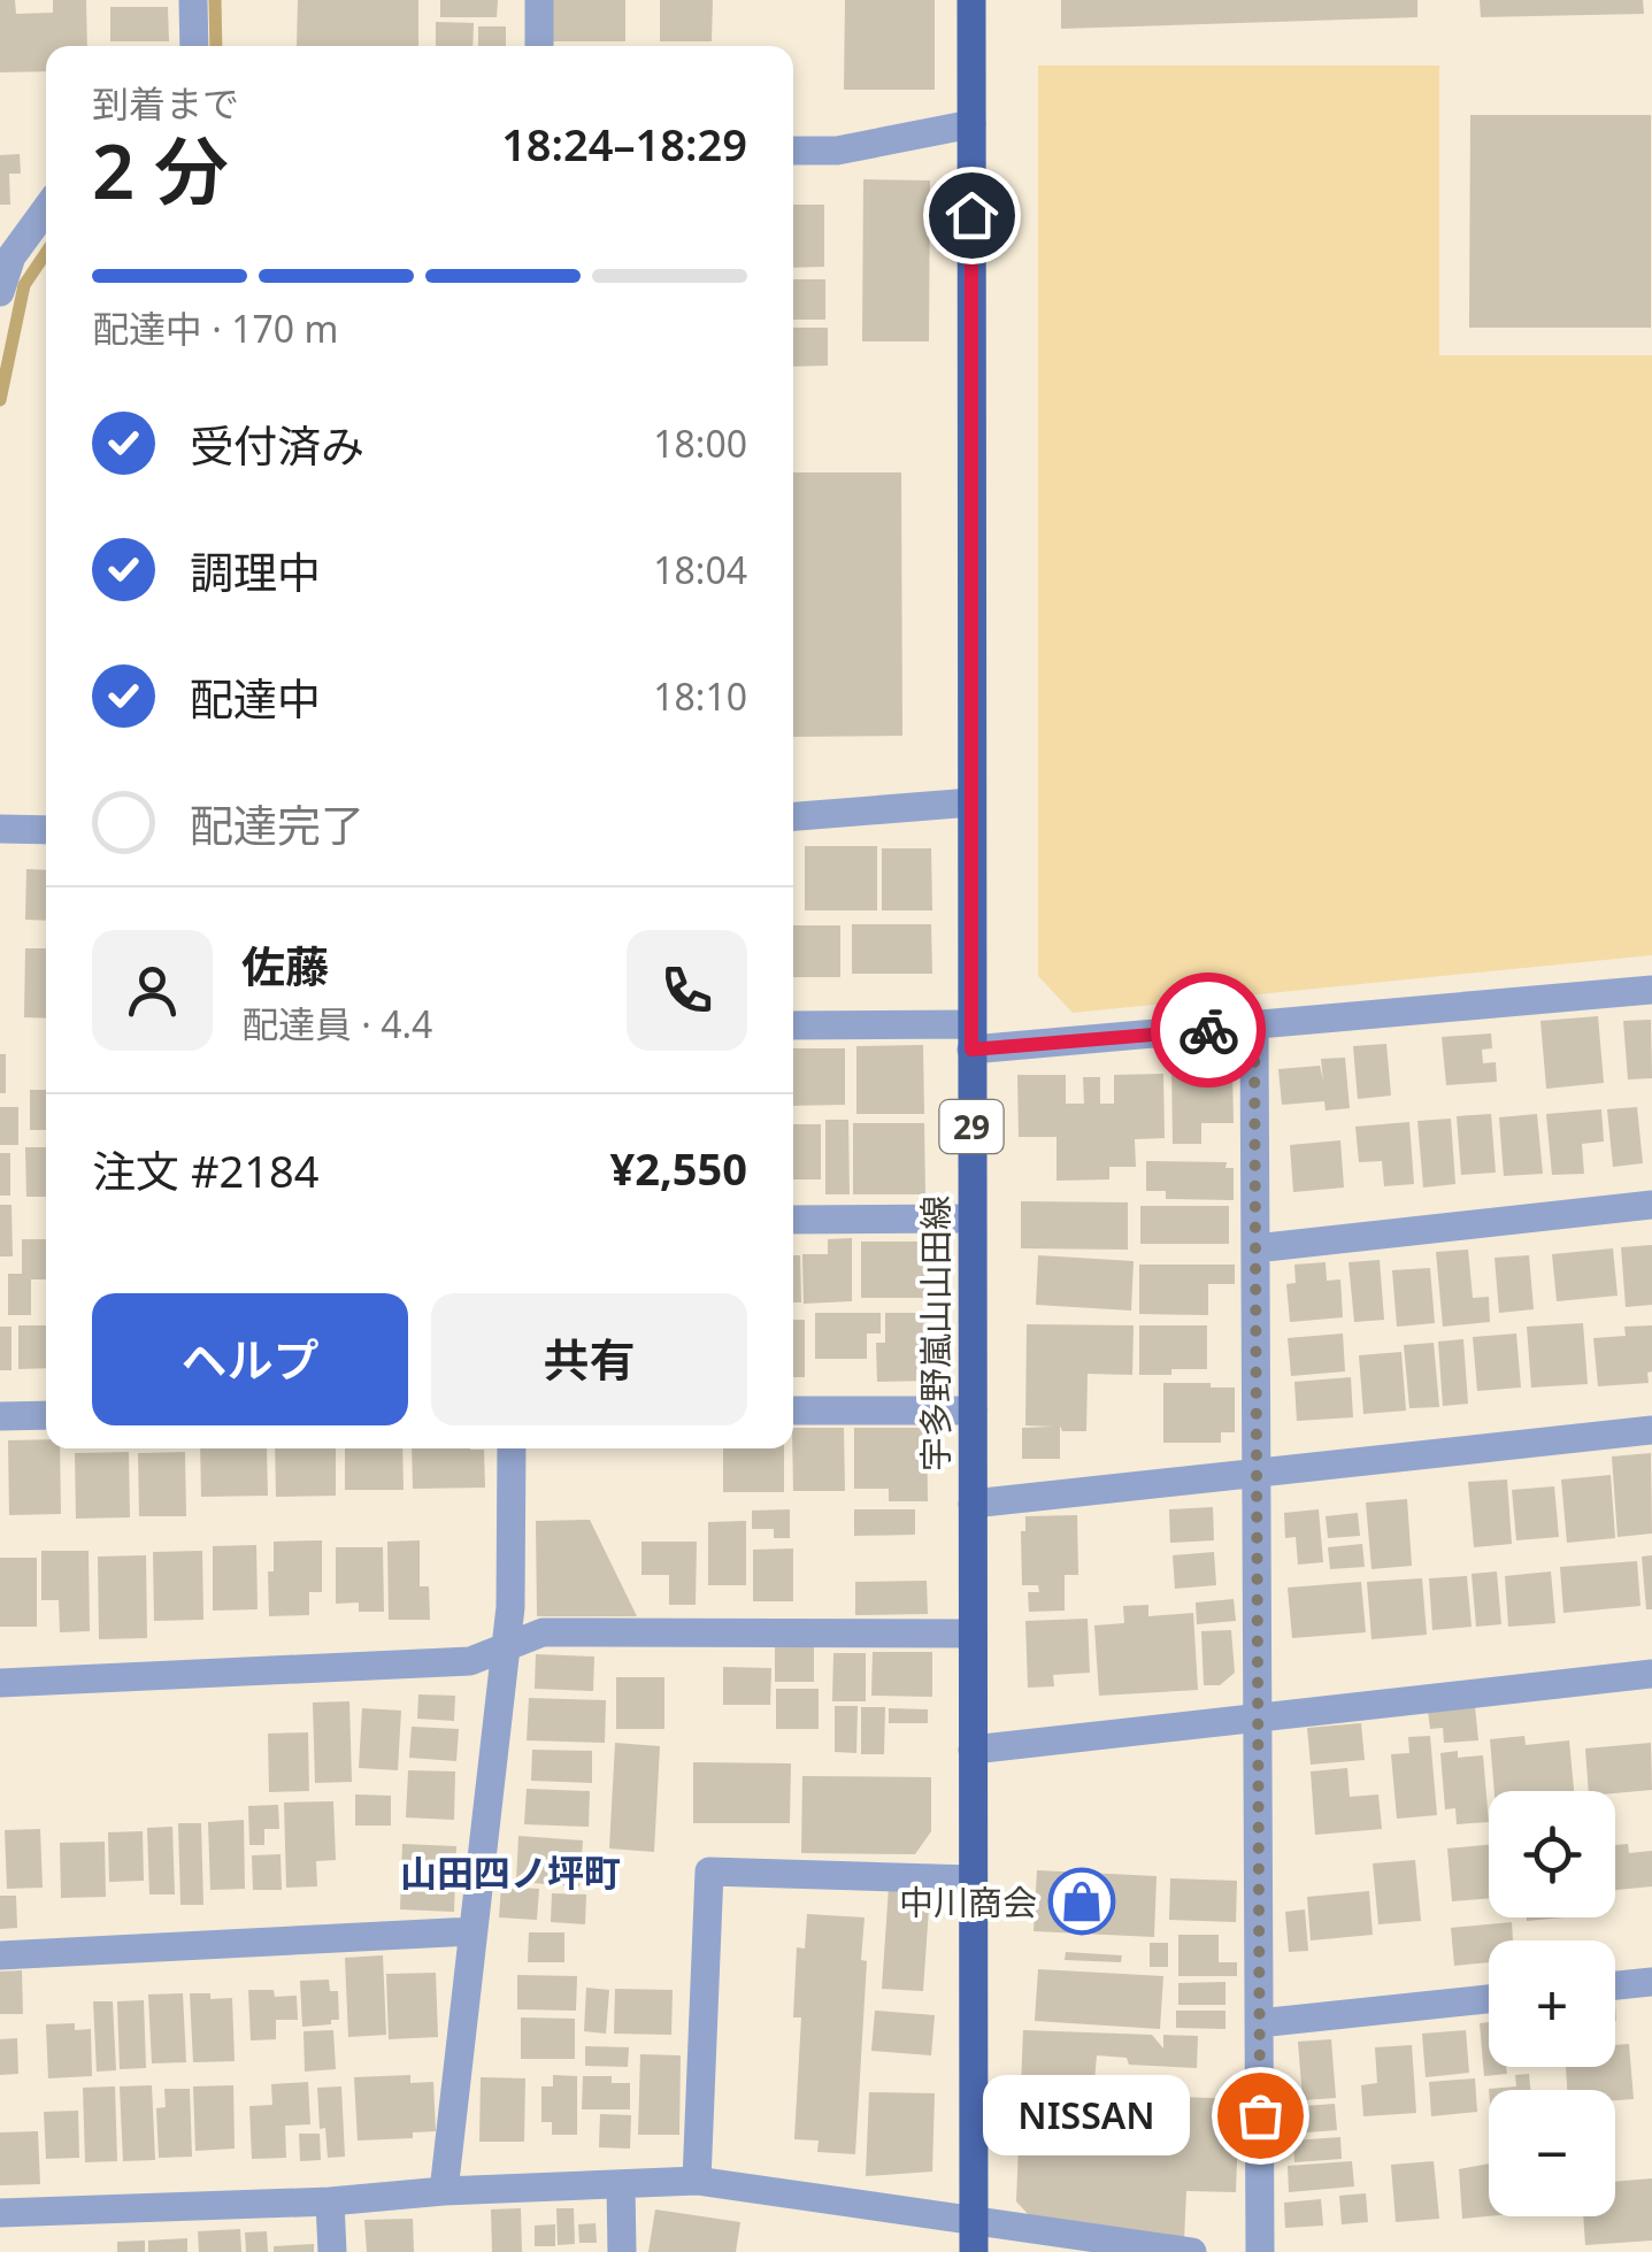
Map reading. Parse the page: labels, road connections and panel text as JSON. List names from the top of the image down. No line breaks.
{"streets":{"main road":["29","宇多野嵐山山田線"]},"districts":["山田四ノ坪町"],"places":{"shop":["中川商会"],"other":["NISSAN"]},"page":{"heading":["2 分","到着まで","18:24–18:29"],"panel":["佐藤","配達員 · 4.4","注文 #2184","¥2,550"],"bar":"配達中 · 170 m","list":[["受付済み","18:00"],["調理中","18:04"],["配達中","18:10"],"配達完了"],"buttons":["ヘルプ","共有"],"map_buttons":["+","−"],"bubble":"NISSAN"}}
